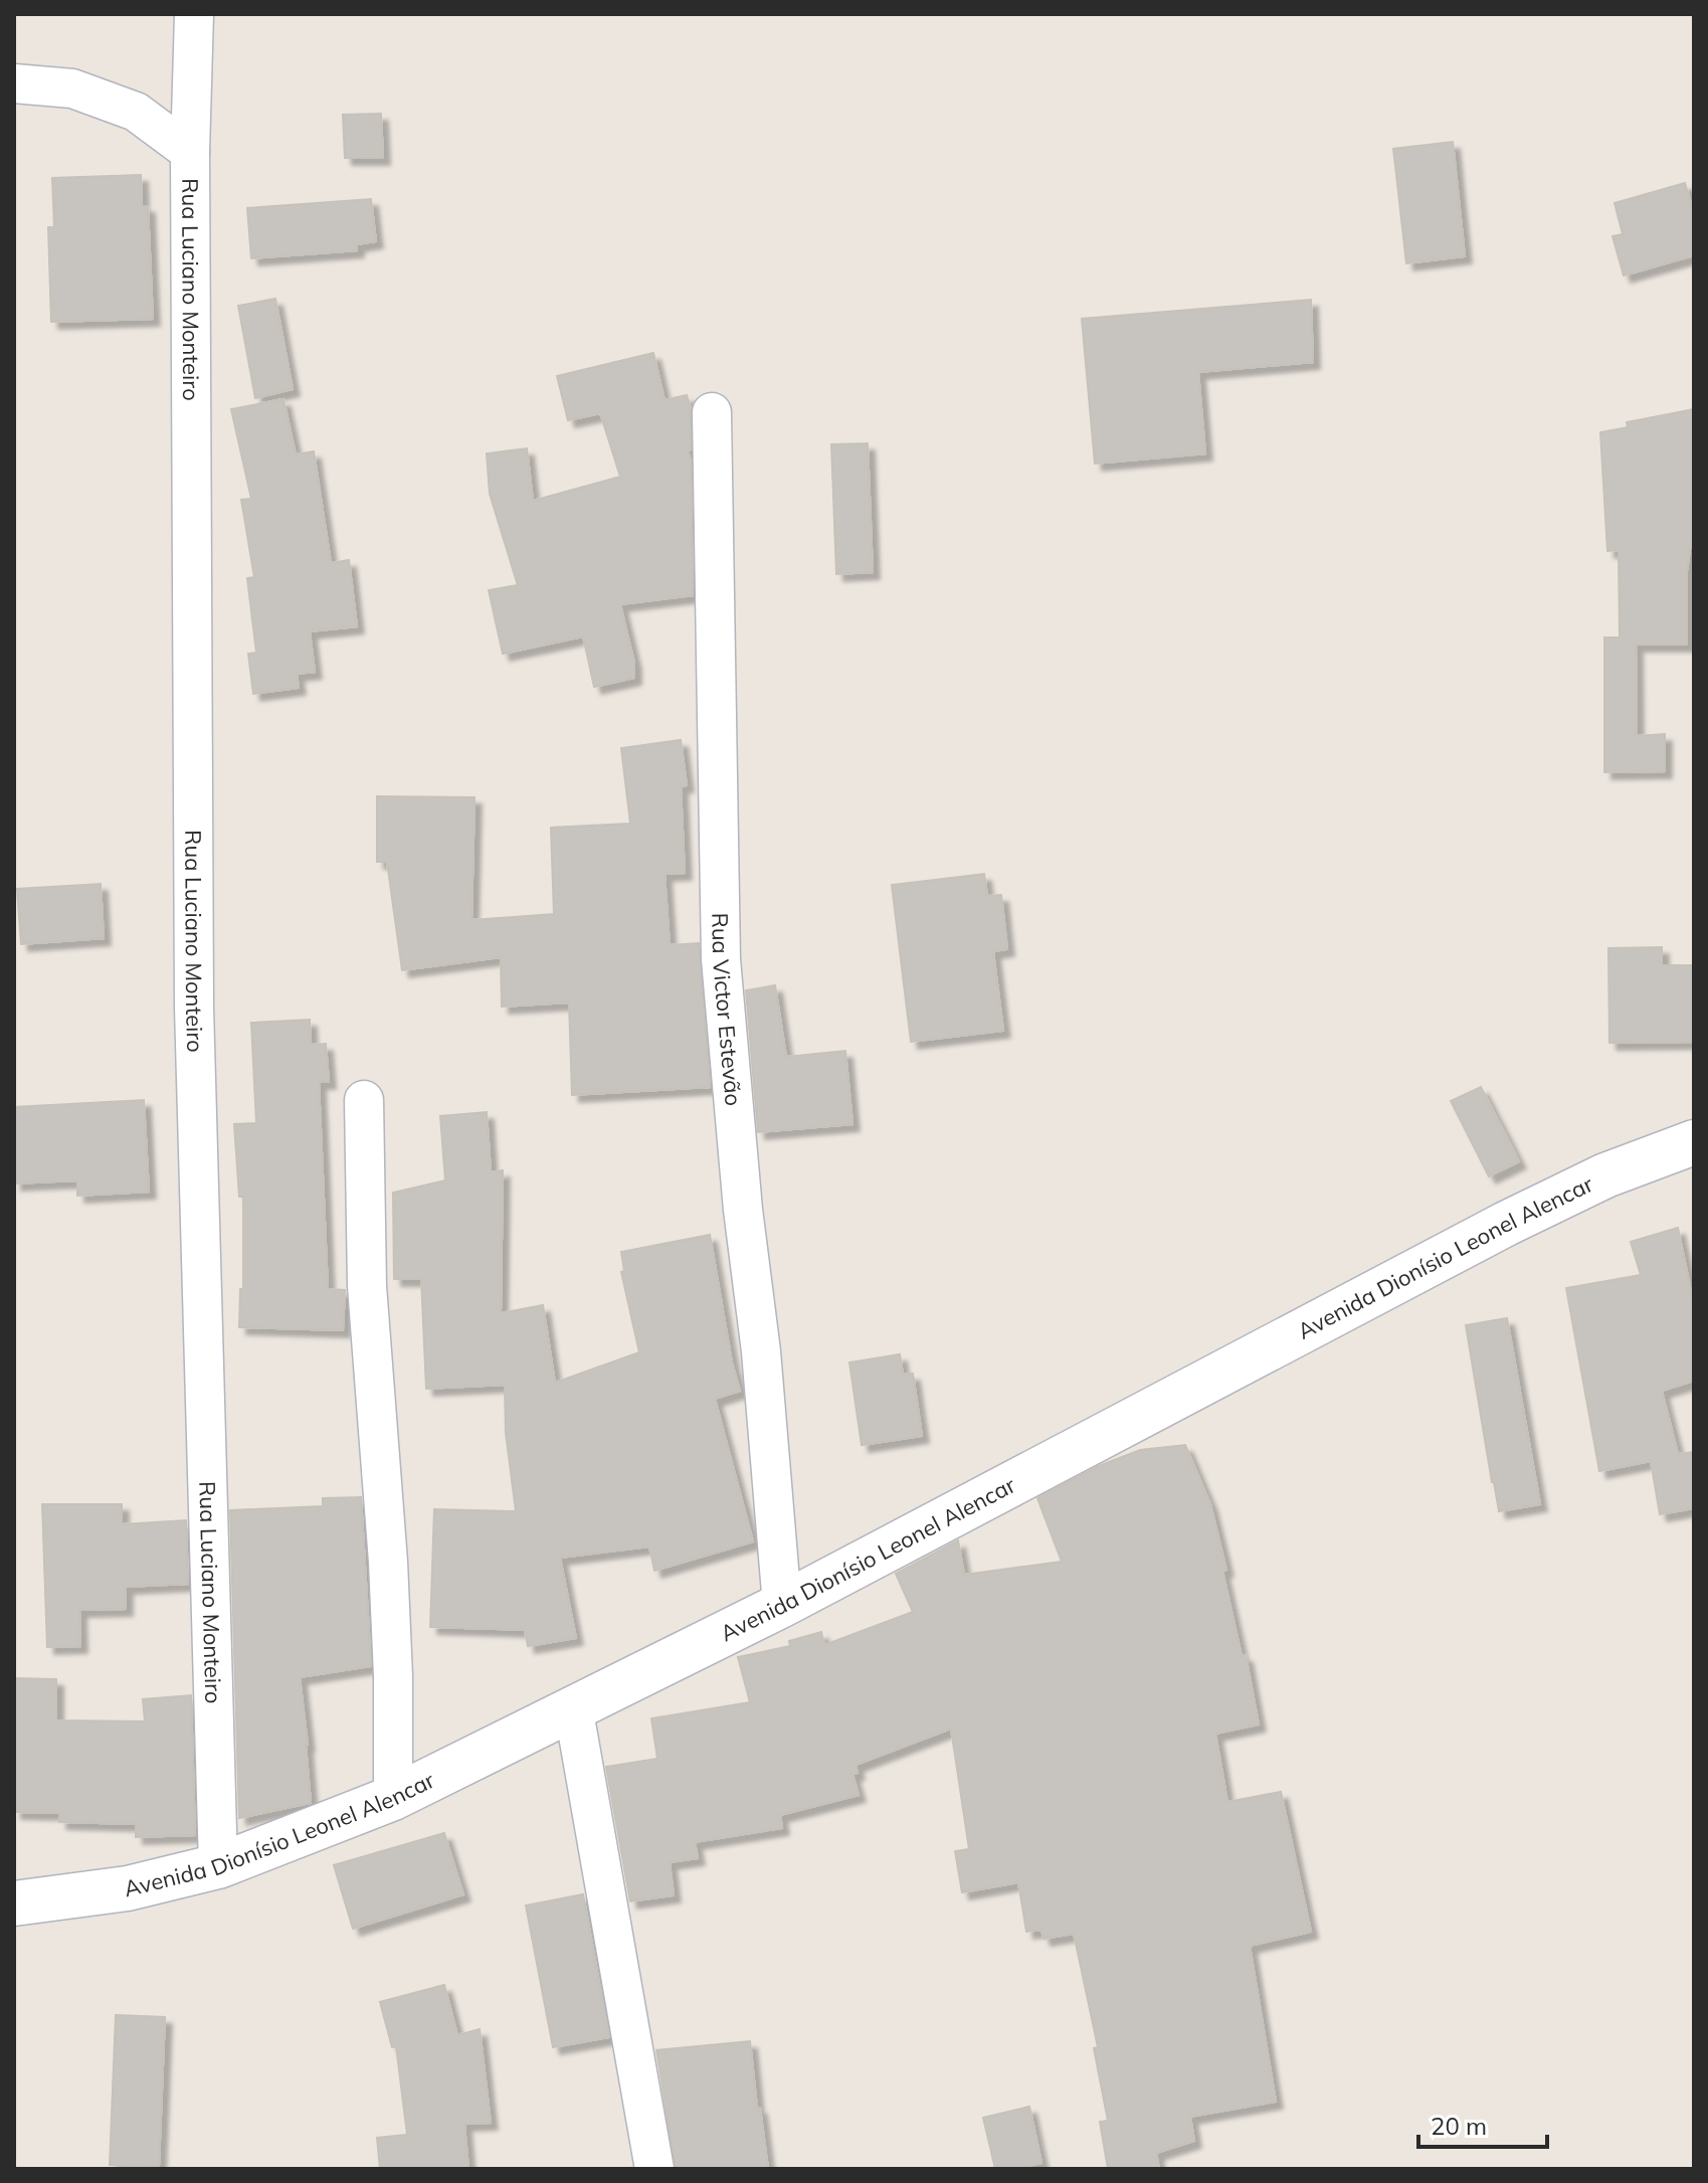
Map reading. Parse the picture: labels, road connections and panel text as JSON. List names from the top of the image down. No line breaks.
{"streets":{"street":["Rua Luciano Monteiro","Rua Victor Estevão","Avenida Dionísio Leonel Alencar"]},"crossings":[["Rua Luciano Monteiro","Avenida Dionísio Leonel Alencar"],["Rua Victor Estevão","Avenida Dionísio Leonel Alencar"]],"scale_bar":"20 m"}
